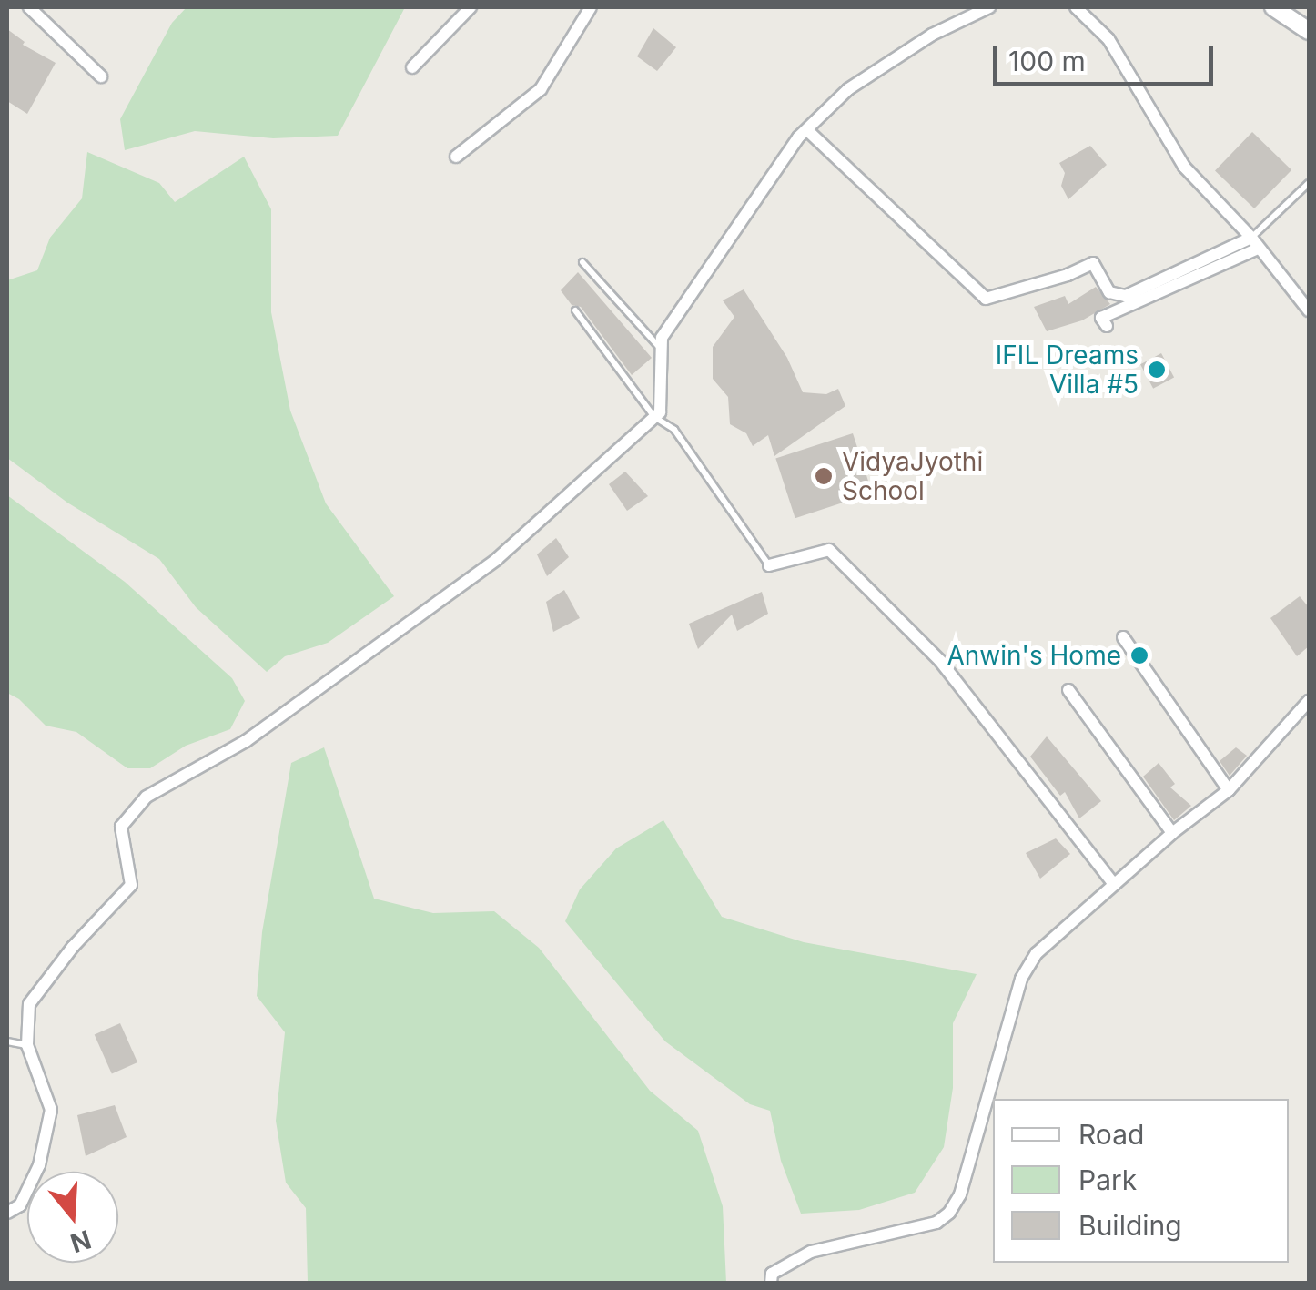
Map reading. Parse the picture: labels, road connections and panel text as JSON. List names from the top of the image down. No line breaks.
{"places":["IFIL Dreams Villa #5","VidyaJyothi School","Anwin's Home"],"legend":["Road","Park","Building"],"scale_bar":"100 m","north":"bottom"}
